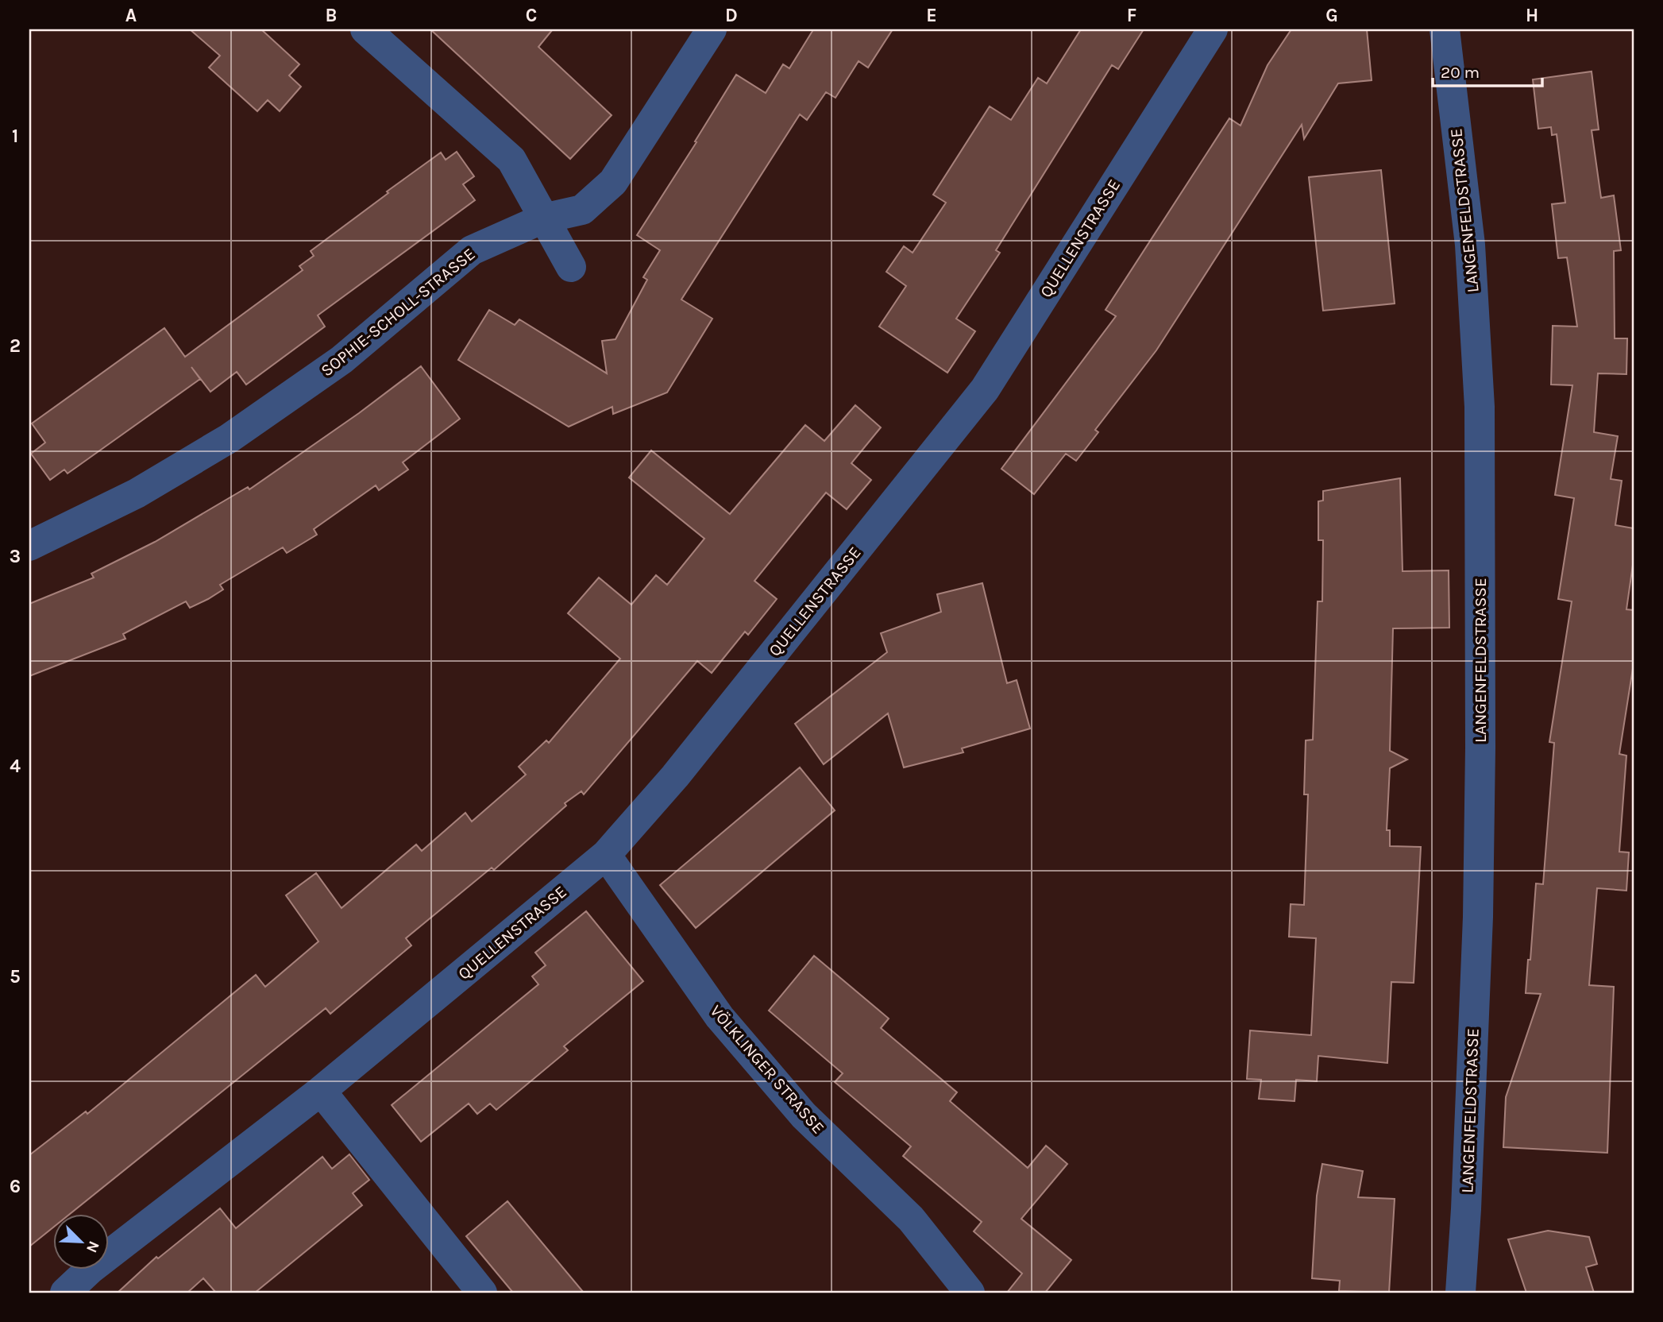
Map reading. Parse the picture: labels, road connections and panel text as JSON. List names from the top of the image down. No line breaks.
{"streets":{"street":["LANGENFELDSTRASSE","QUELLENSTRASSE","SOPHIE-SCHOLL-STRASSE","VÖLKLINGER STRASSE"]},"crossings":[["QUELLENSTRASSE","VÖLKLINGER STRASSE"]],"scale_bar":"20 m","north":"bottom right","grid":{"columns":["A","B","C","D","E","F","G","H"],"rows":["1","2","3","4","5","6"]}}
